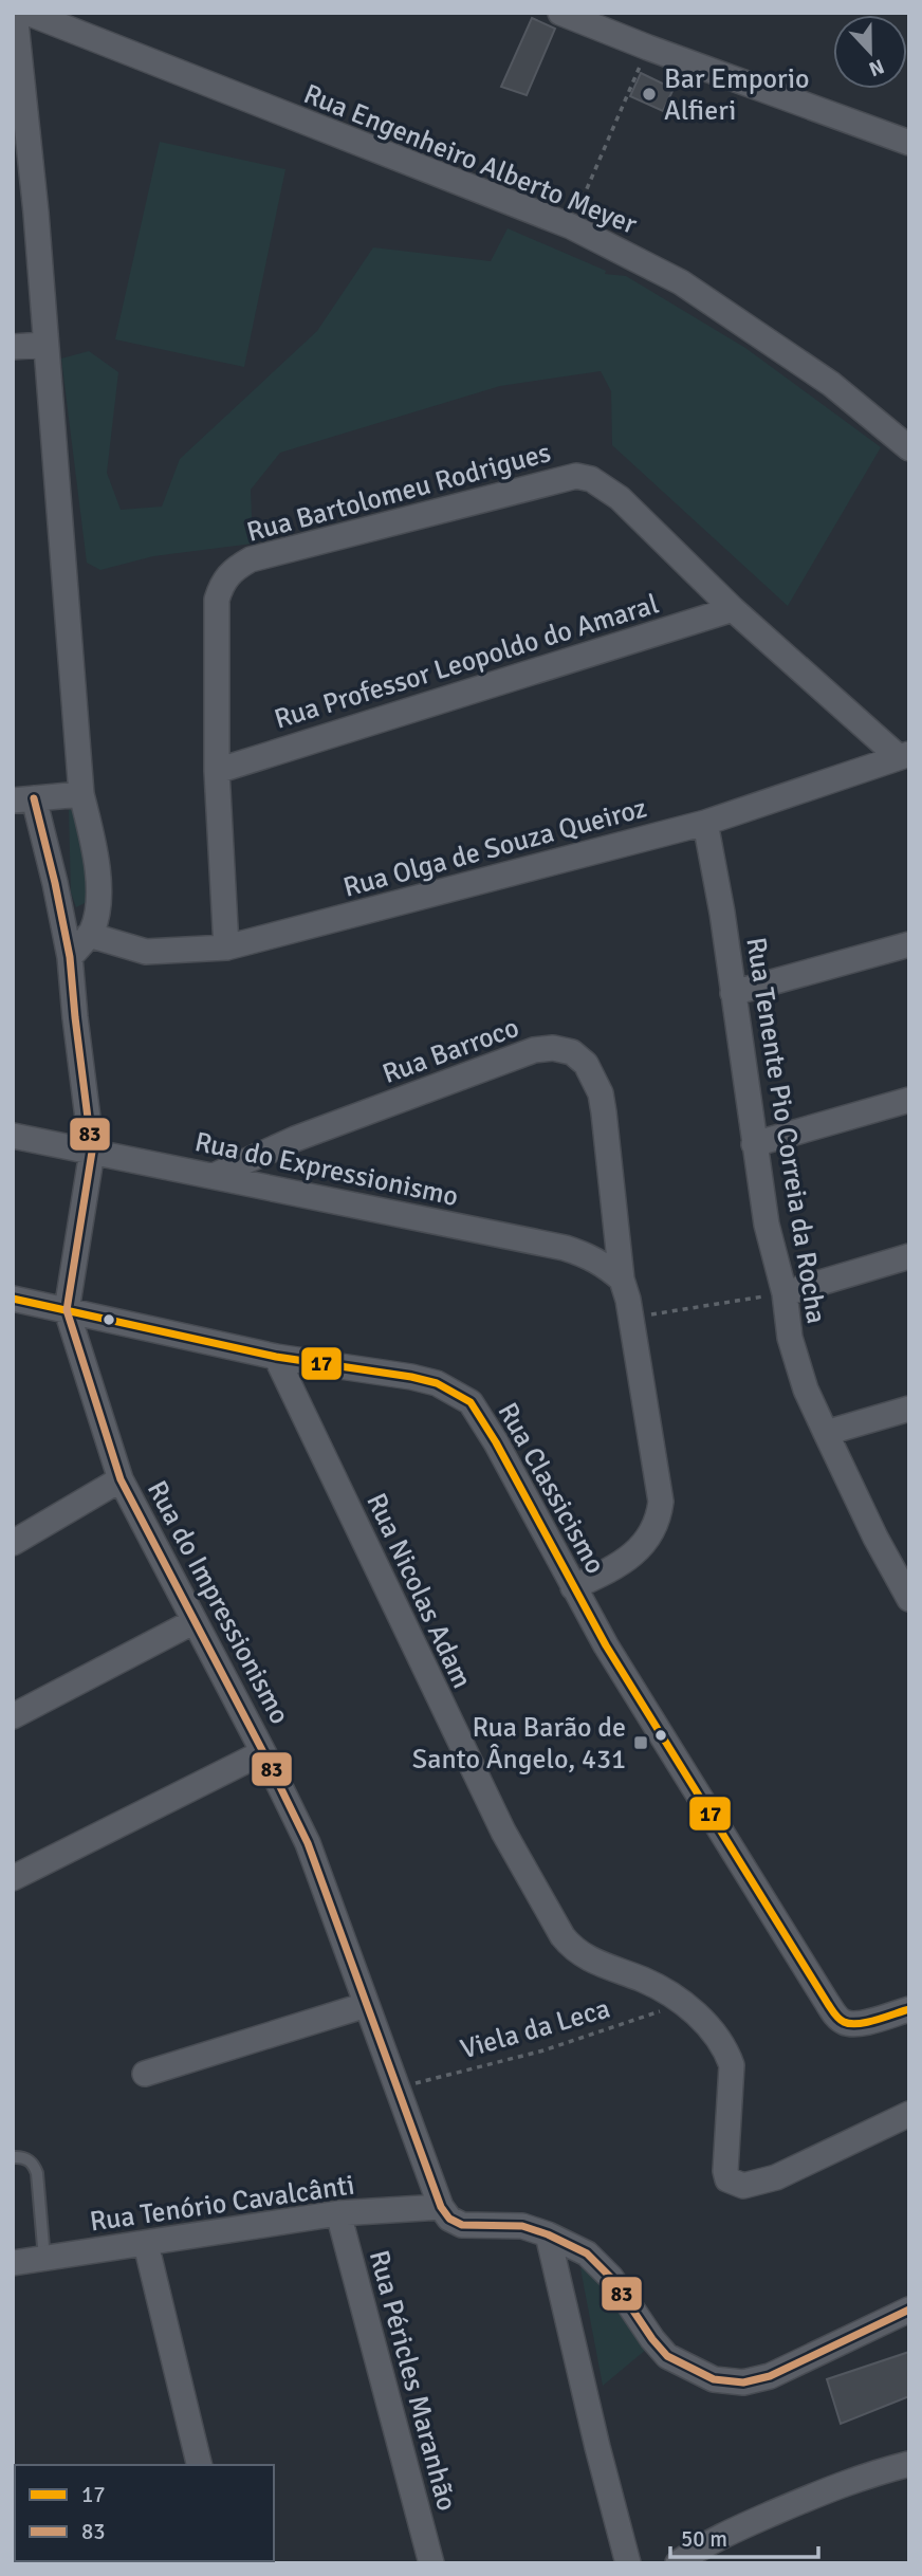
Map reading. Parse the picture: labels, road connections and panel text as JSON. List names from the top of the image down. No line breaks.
{"streets":{"street":["Rua Engenheiro Alberto Meyer","Rua Bartolomeu Rodrigues","Rua Professor Leopoldo do Amaral","Rua Olga de Souza Queiroz","Rua Barroco","Rua Tenente Pio Correia da Rocha","Rua do Expressionismo","Rua Classicismo","Rua Nicolas Adam","Rua do Impressionismo","Rua Tenório Cavalcânti","Rua Péricles Maranhão"],"path":["Viela da Leca"]},"crossings":[["Rua Bartolomeu Rodrigues","Rua Professor Leopoldo do Amaral"],["Rua Bartolomeu Rodrigues","Rua Olga de Souza Queiroz"],["Rua Olga de Souza Queiroz","Rua Tenente Pio Correia da Rocha"],["Rua Barroco","Rua do Expressionismo"],["Rua Barroco","Rua Classicismo"],["Rua Classicismo","Rua Nicolas Adam"],["Rua Classicismo","Rua do Impressionismo"],["Rua Nicolas Adam","Viela da Leca"],["Rua do Impressionismo","Viela da Leca"],["Rua do Impressionismo","Rua Tenório Cavalcânti"],["Rua Tenório Cavalcânti","Rua Péricles Maranhão"]],"places":{"other":["Bar Emporio Alfieri"],"transit":["Rua Barão de Santo Ângelo, 431"]},"lines":["transit line 83","transit line 17"],"legend":["17","83"],"scale_bar":"50 m","north":"bottom"}
